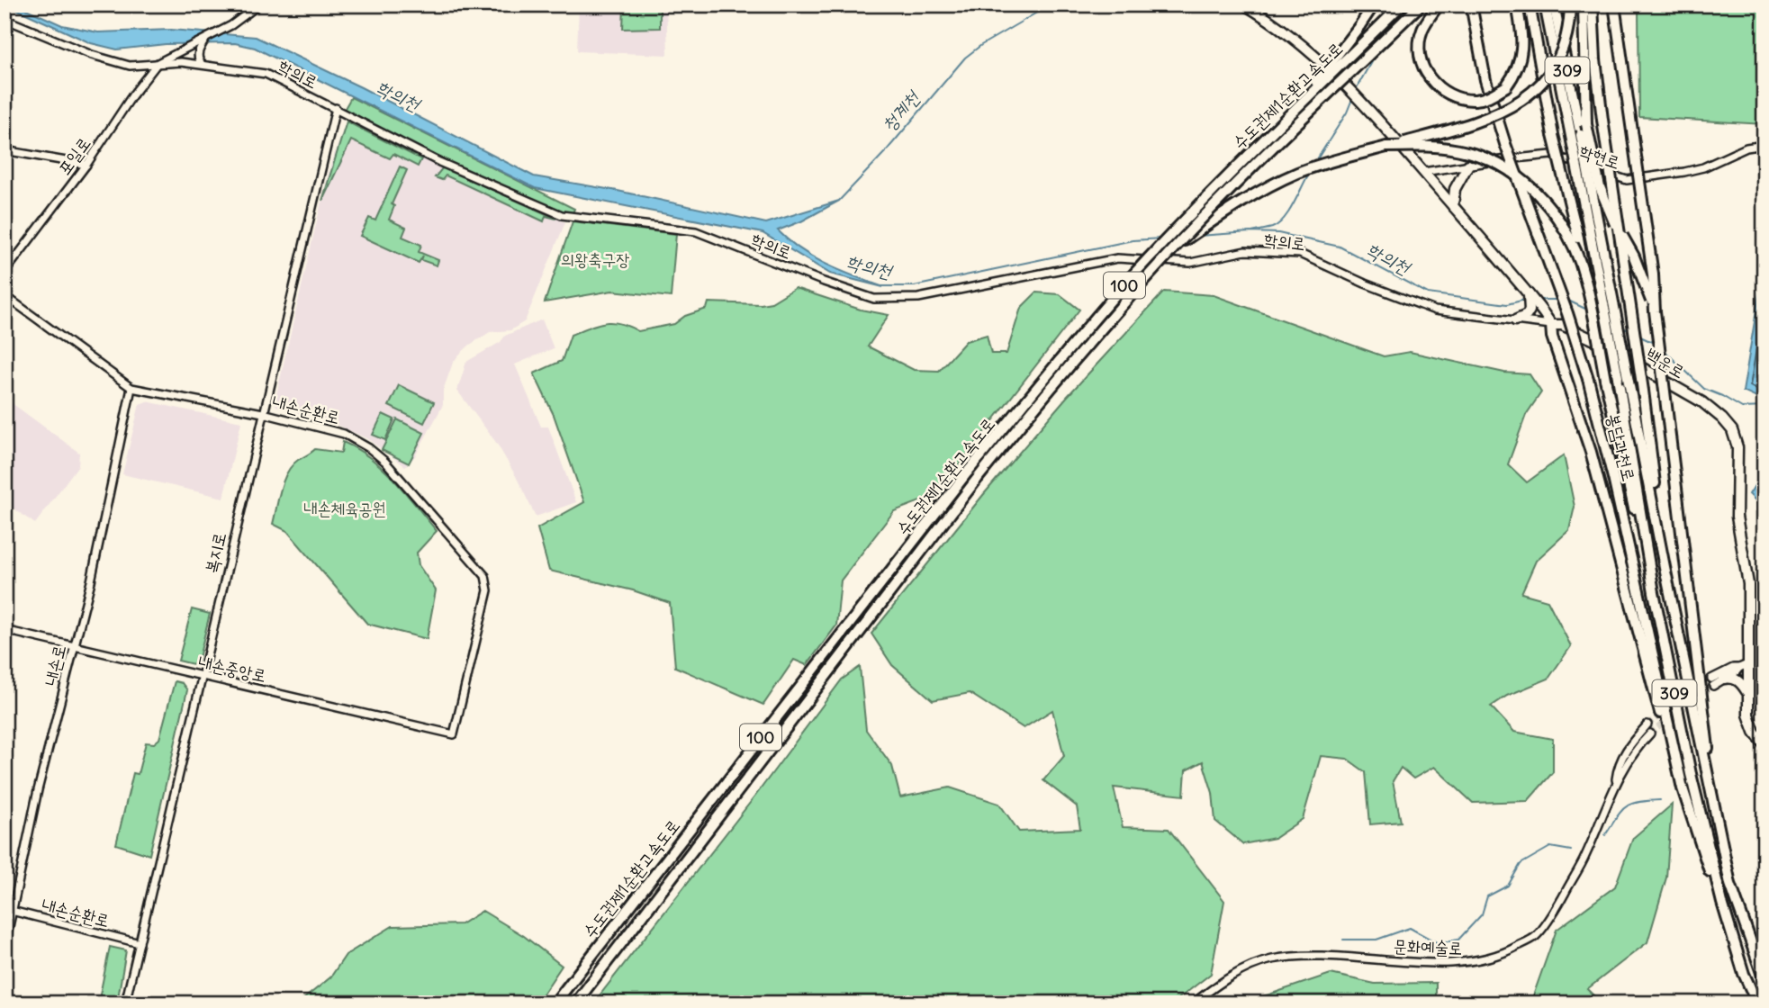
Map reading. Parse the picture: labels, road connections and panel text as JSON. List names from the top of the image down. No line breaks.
{"streets":{"highway":["309","수도권제1순환고속도로","100","봉담과천로"],"main road":["백운로"],"street":["학의로","포일로","학현로","내손순환로","복지로","내손로","내손중앙로","문화예술로"]},"crossings":[["학의로","포일로"],["학의로","백운로"],["학의로","복지로"],["내손순환로","복지로"],["내손순환로","내손로"],["내손순환로","내손중앙로"],["복지로","내손중앙로"],["내손로","내손중앙로"]],"water":["학의천","청계천"],"parks":["의왕축구장","내손체육공원"]}
